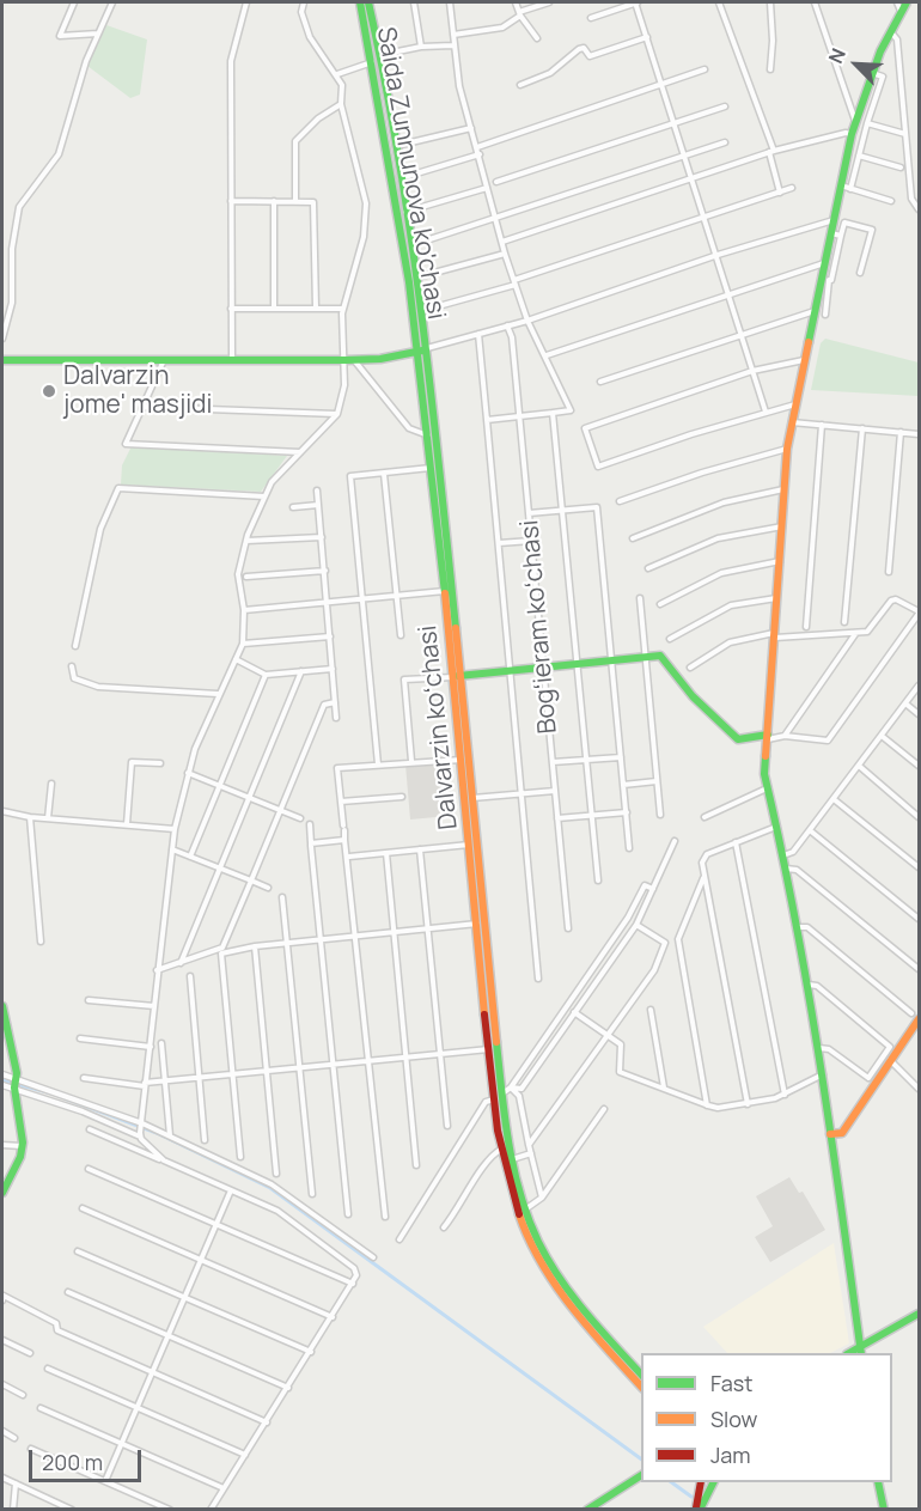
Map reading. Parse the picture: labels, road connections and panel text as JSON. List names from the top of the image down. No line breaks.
{"streets":{"main road":["Saida Zunnunova ko'chasi","Dalvarzin koʻchasi"],"street":["Bogʻieram koʻchasi"]},"crossings":[["Saida Zunnunova ko'chasi","Dalvarzin koʻchasi"]],"places":["Dalvarzin jome' masjidi"],"legend":["Fast","Slow","Jam"],"scale_bar":"200 m","north":"top left"}
